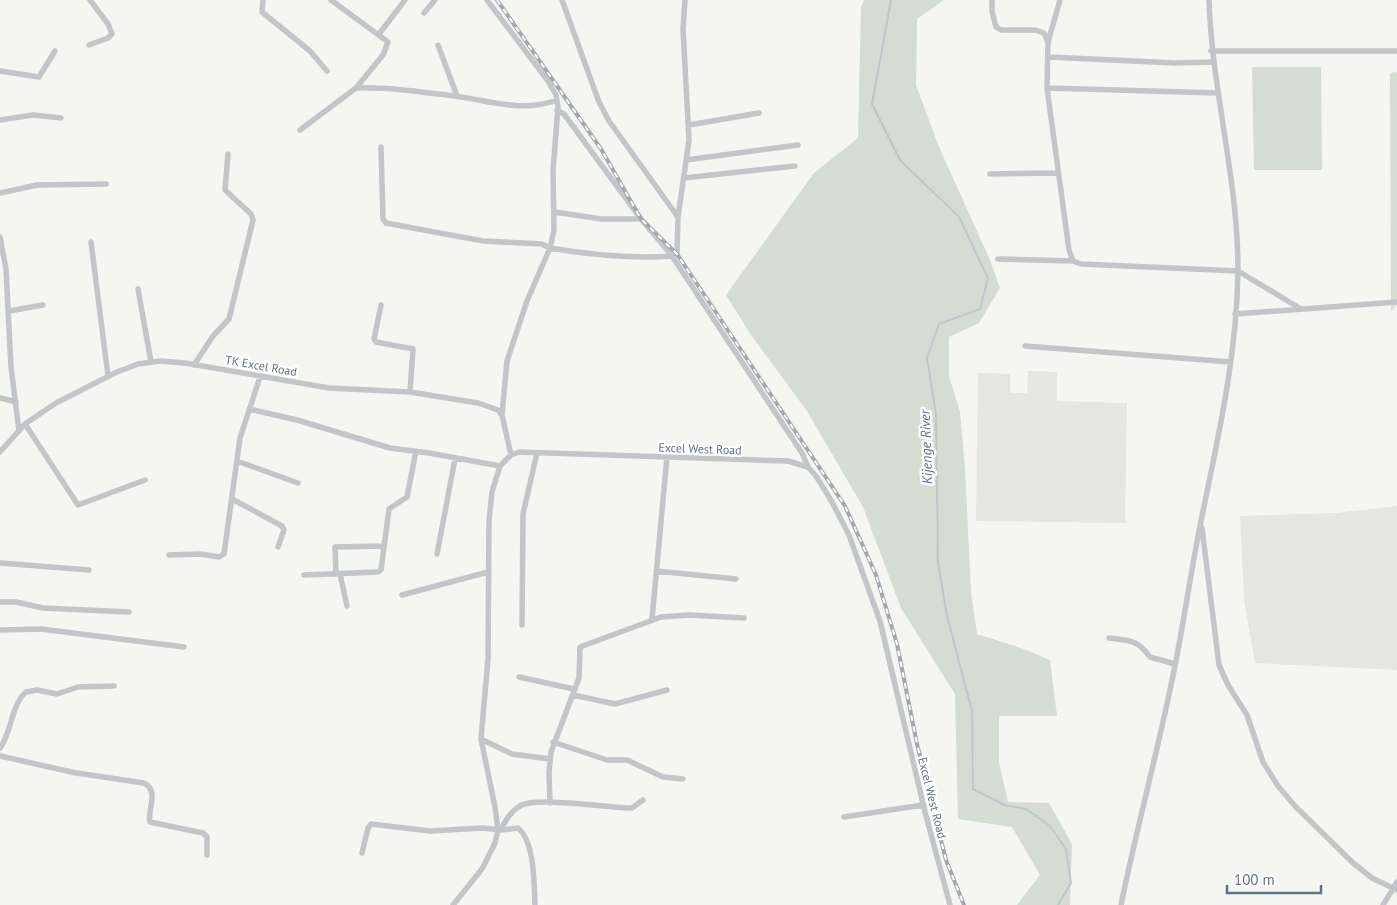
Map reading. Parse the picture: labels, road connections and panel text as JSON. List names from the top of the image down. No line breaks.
{"streets":{"street":["TK Excel Road","Excel West Road"]},"water":["Kijenge River"],"scale_bar":"100 m"}
